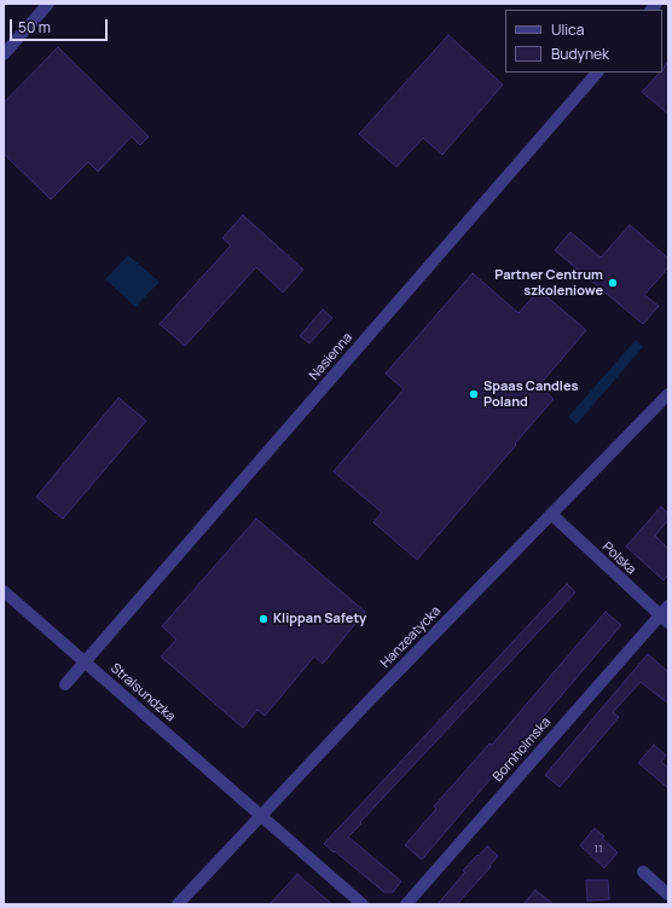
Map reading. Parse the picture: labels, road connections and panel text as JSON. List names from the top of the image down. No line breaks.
{"streets":{"street":["Nasienna","Polska","Hanzeatycka","Stralsundzka","Bornholmska"]},"crossings":[["Nasienna","Stralsundzka"],["Polska","Hanzeatycka"],["Polska","Bornholmska"],["Hanzeatycka","Stralsundzka"]],"places":["Partner Centrum szkoleniowe","Spaas Candles Poland","Klippan Safety"],"house_numbers":["11"],"legend":["Ulica","Budynek"],"scale_bar":"50 m"}
